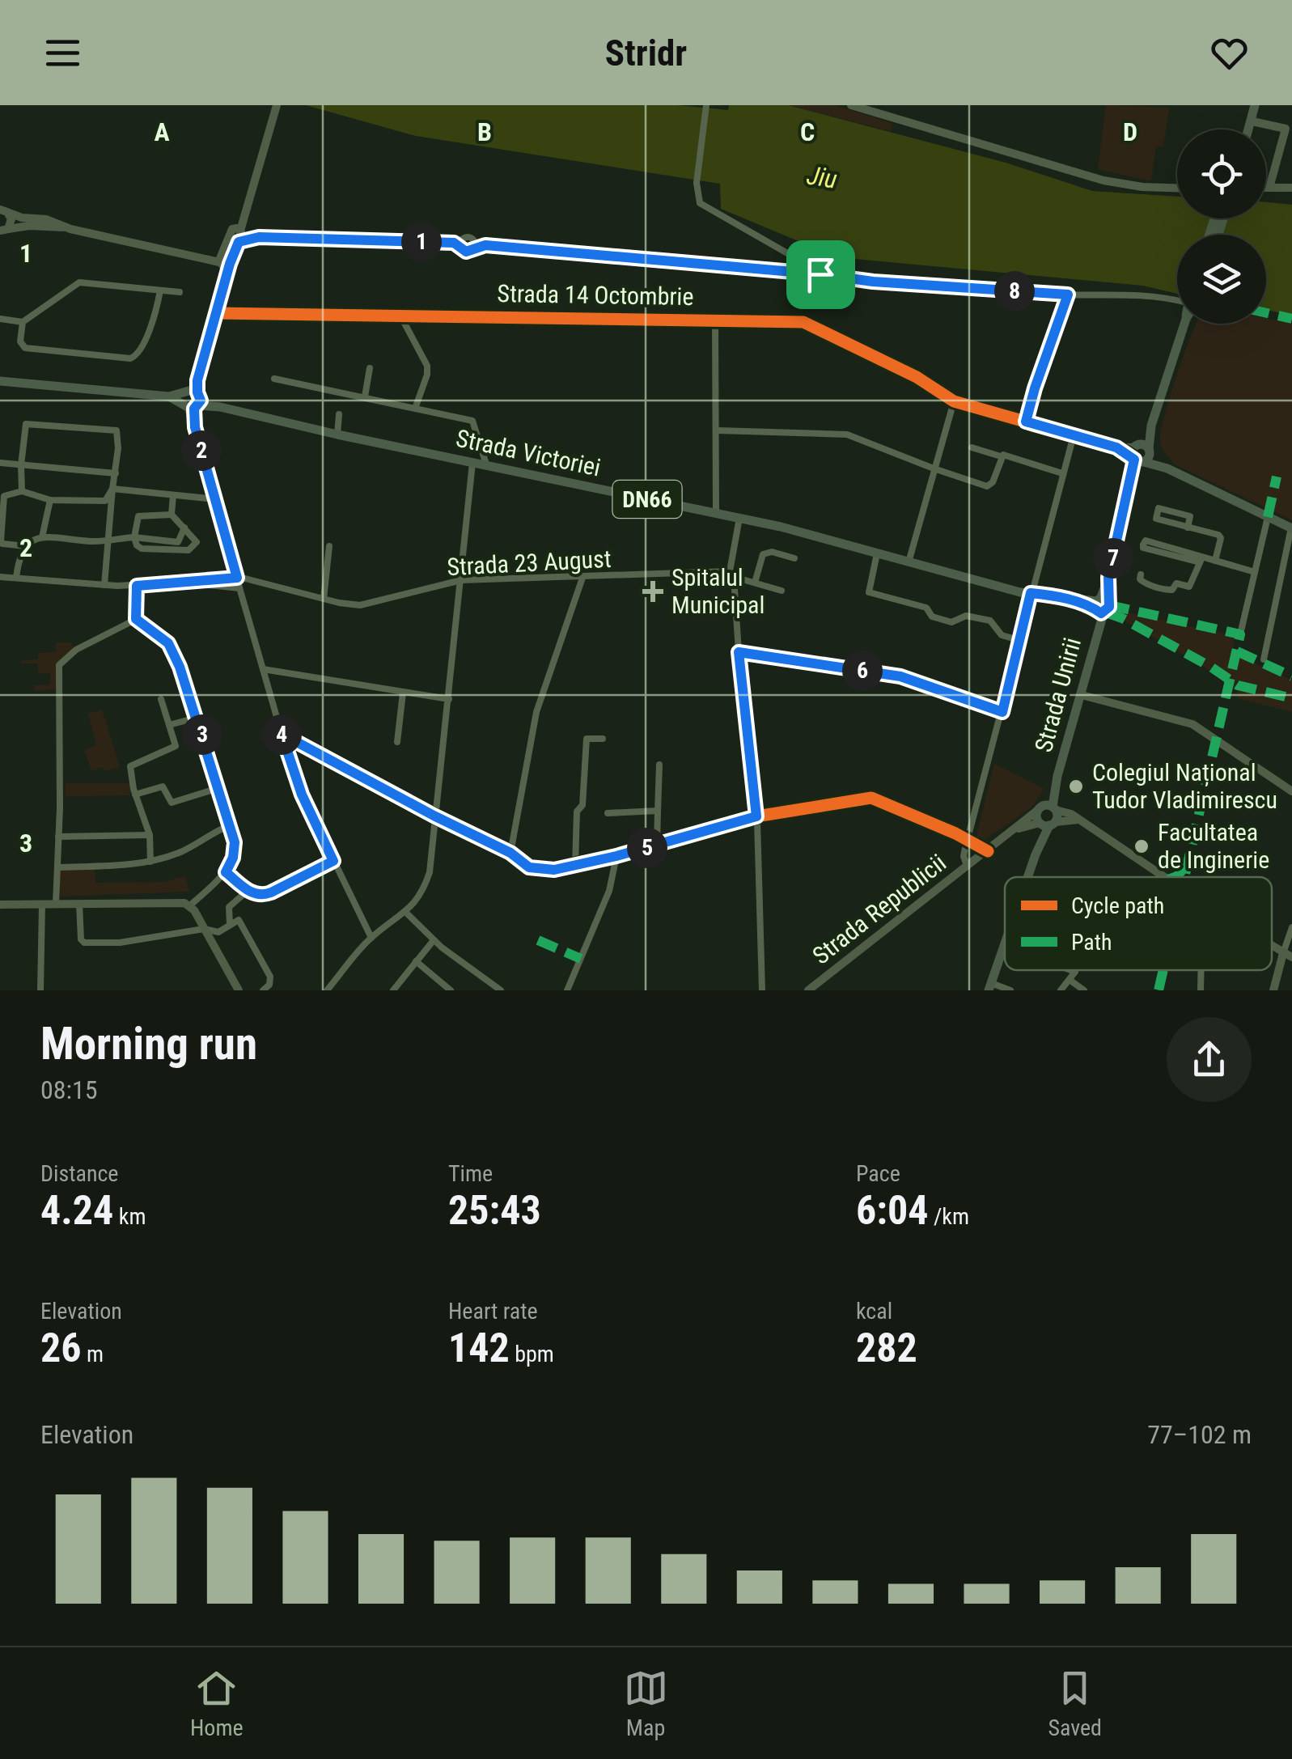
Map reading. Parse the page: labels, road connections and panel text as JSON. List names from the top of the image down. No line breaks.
{"streets":{"main road":["Strada 14 Octombrie","Strada Victoriei","DN66","Strada Unirii","Strada Republicii"],"street":["Strada 23 August"]},"crossings":[["Strada 14 Octombrie","Strada Unirii"],["Strada Victoriei","Strada Unirii"],["Strada Unirii","Strada Republicii"]],"water":["Jiu"],"places":{"health":["Spitalul Municipal"],"other":["Colegiul Național Tudor Vladimirescu","Facultatea de Inginerie"]},"legend":["Cycle path","Path"],"page":{"header":"Stridr","pins":["1","8","2","7","6","3","4","5"],"heading":["Morning run","08:15"],"stats":[["Distance","4.24 km"],["Time","25:43"],["Pace","6:04 /km"],["Elevation","26 m"],["Heart rate","142 bpm"],["kcal","282"]],"chart":["Elevation","77–102 m"],"tabs":["Home","Map","Saved"]},"grid":{"columns":["A","B","C","D"],"rows":["1","2","3"]}}
